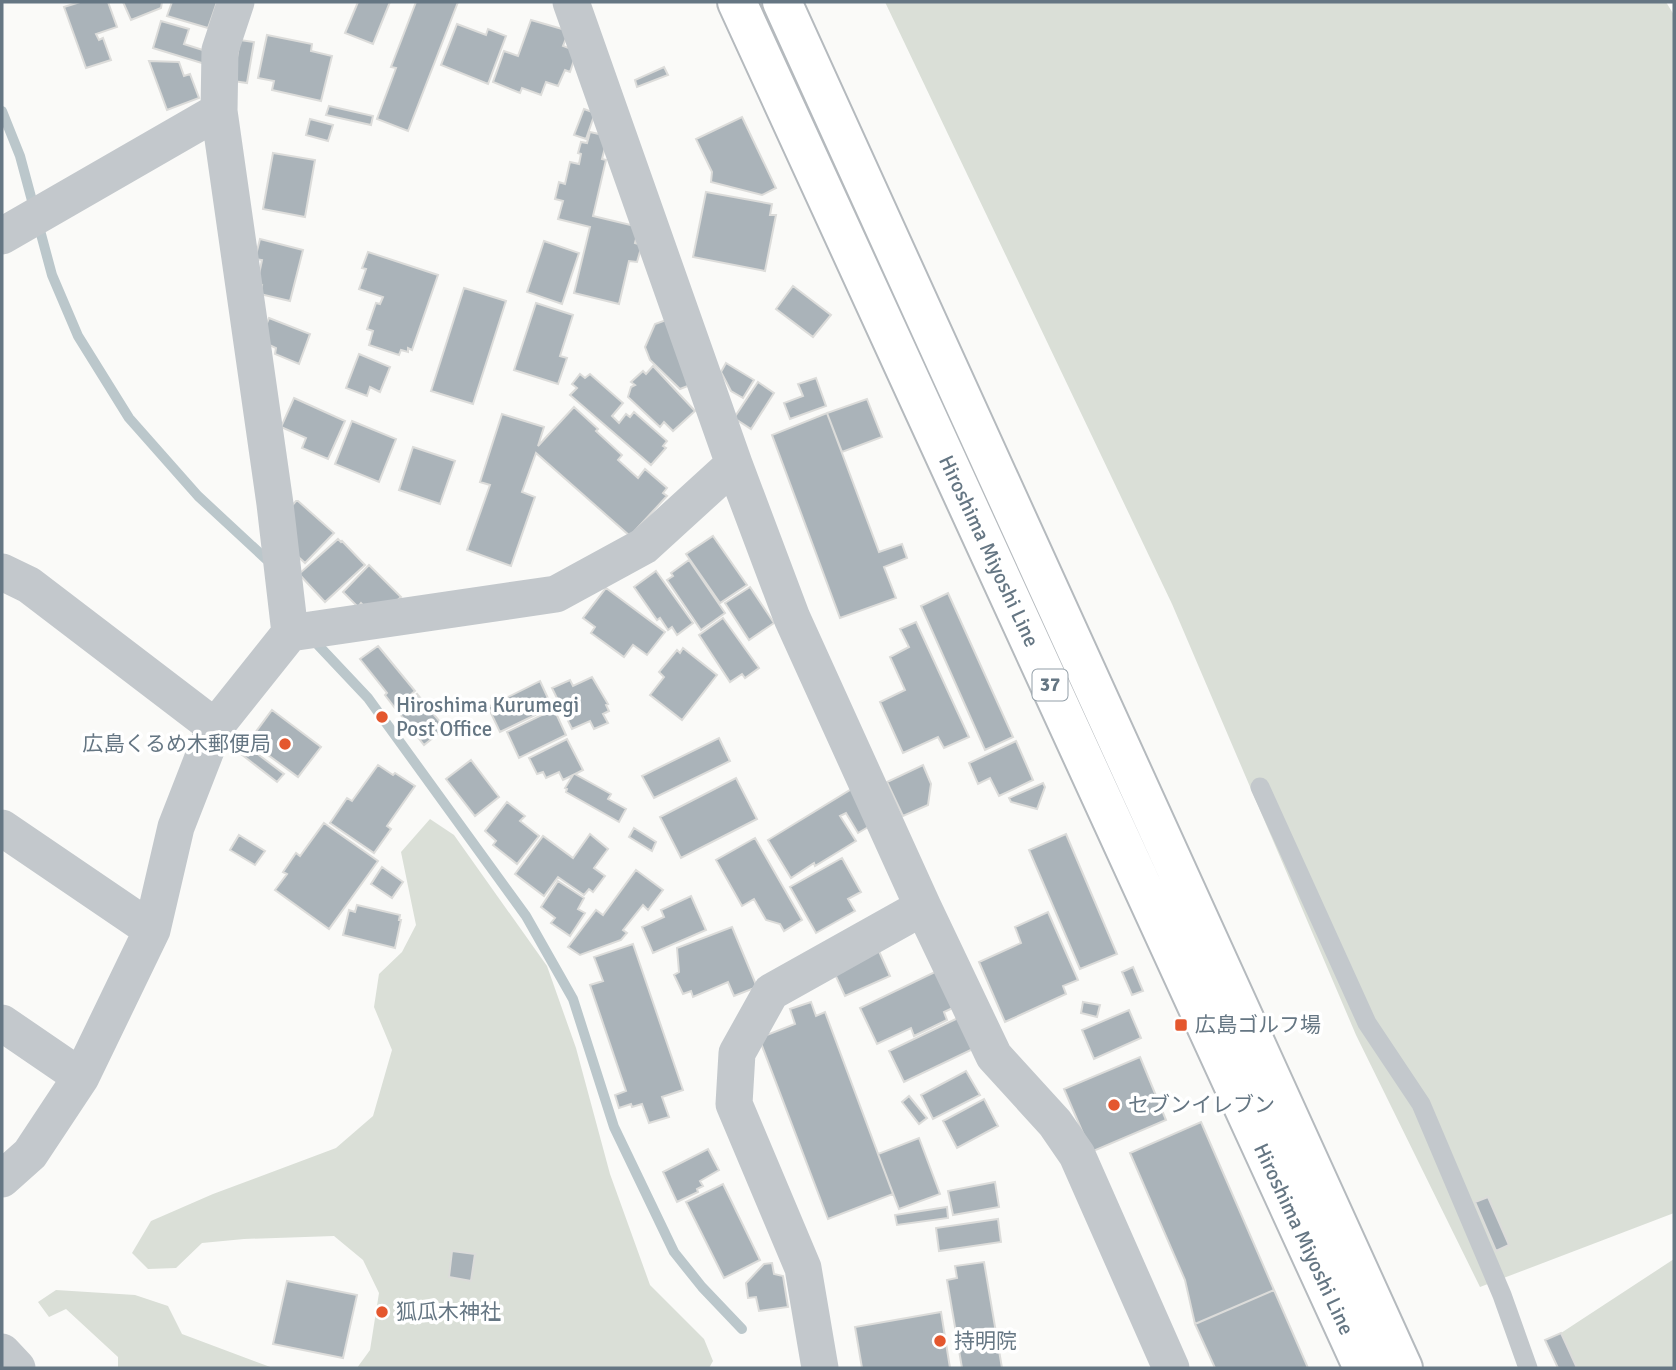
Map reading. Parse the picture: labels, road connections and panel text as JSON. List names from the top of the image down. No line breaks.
{"streets":{"main road":["Hiroshima Miyoshi Line","37"]},"places":{"other":["Hiroshima Kurumegi Post Office","広島くるめ木郵便局","セブンイレブン","狐瓜木神社","持明院"],"transit":["広島ゴルフ場"]}}
